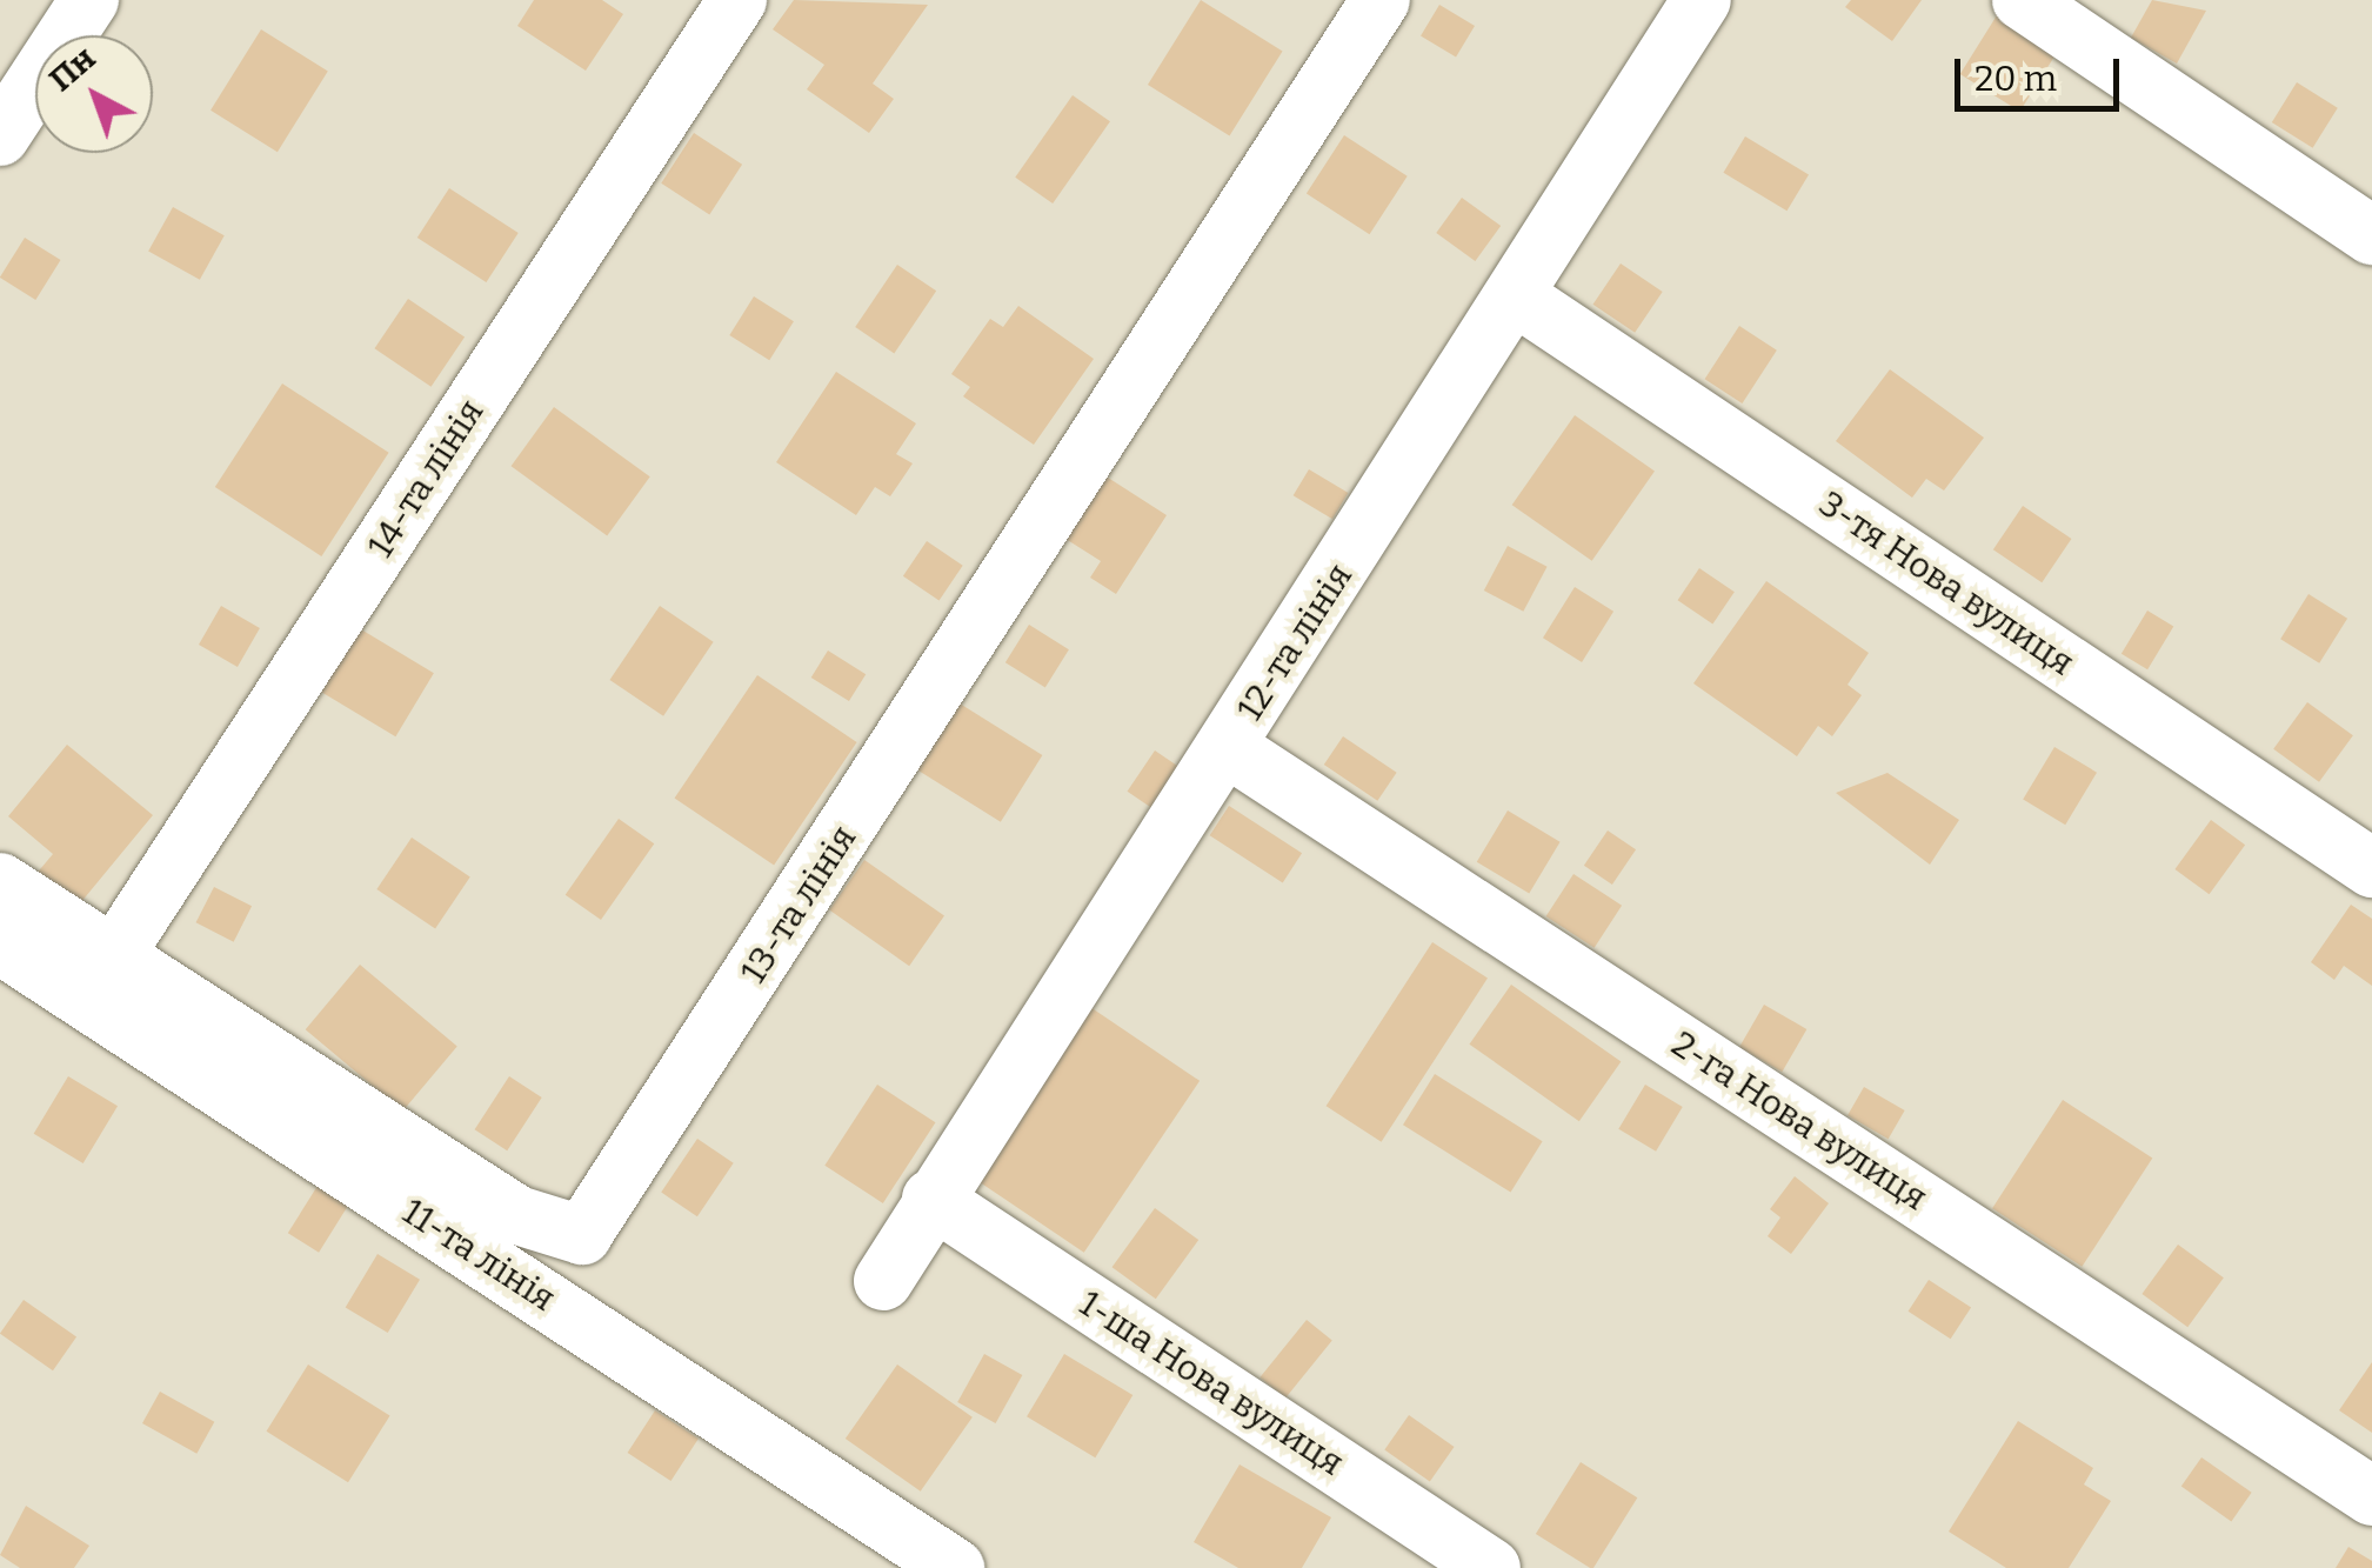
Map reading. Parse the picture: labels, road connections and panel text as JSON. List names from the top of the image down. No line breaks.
{"streets":{"street":["14-та лінія","3-тя Нова вулиця","12-та лінія","13-та лінія","2-га Нова вулиця","11-та лінія","1-ша Нова вулиця"]},"crossings":[["14-та лінія","13-та лінія"],["3-тя Нова вулиця","12-та лінія"],["12-та лінія","2-га Нова вулиця"],["12-та лінія","1-ша Нова вулиця"]],"scale_bar":"20 m","north":"top left"}
